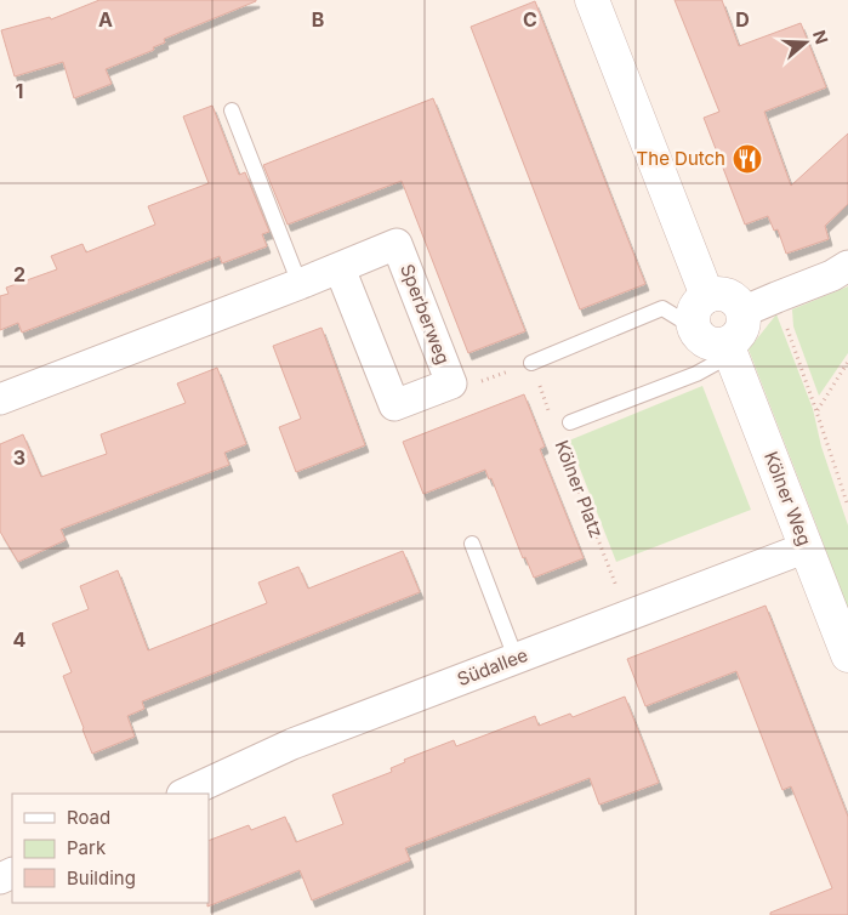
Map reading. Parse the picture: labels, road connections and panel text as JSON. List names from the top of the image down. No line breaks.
{"streets":{"street":["Sperberweg","Kölner Weg","Südallee"],"path":["Kölner Platz"]},"crossings":[["Kölner Platz","Südallee"],["Kölner Weg","Südallee"]],"places":{"restaurant":["The Dutch"]},"legend":["Road","Park","Building"],"north":"right","grid":{"columns":["A","B","C","D"],"rows":["1","2","3","4"]}}
